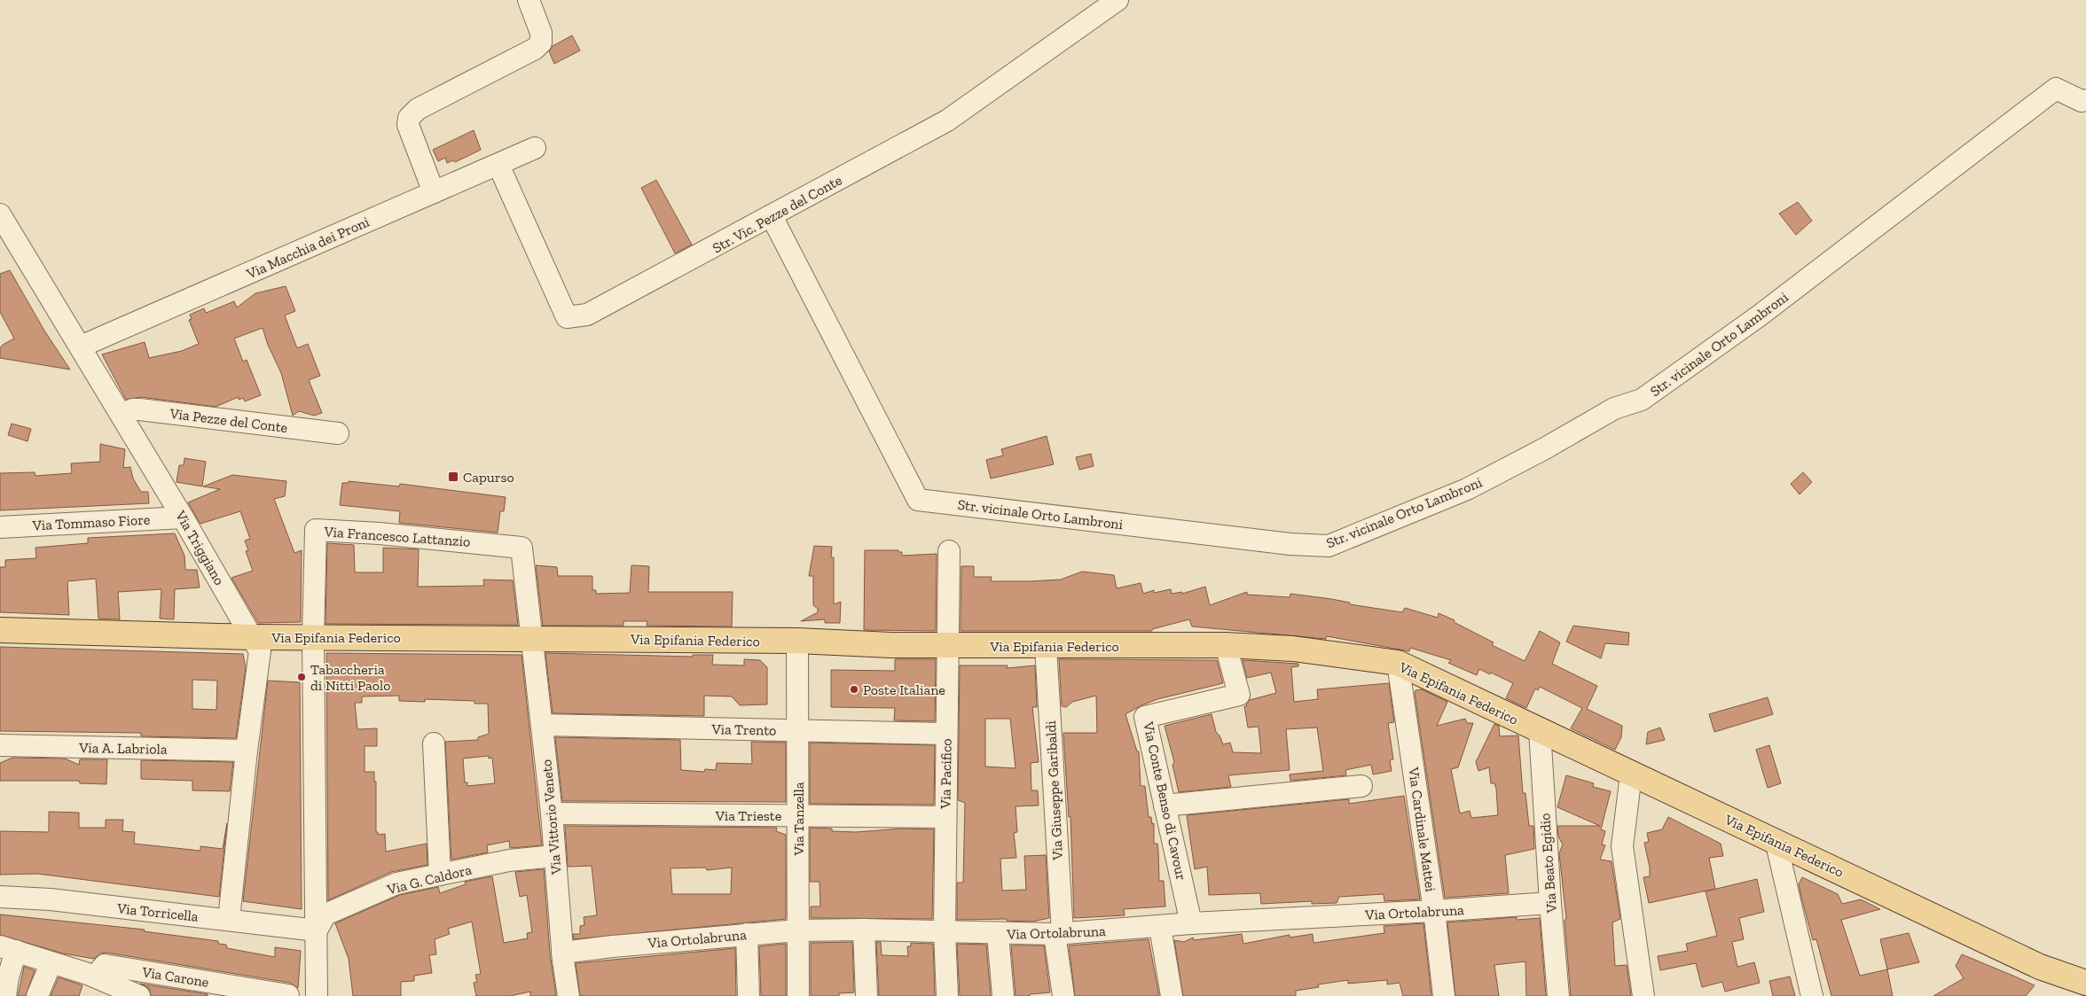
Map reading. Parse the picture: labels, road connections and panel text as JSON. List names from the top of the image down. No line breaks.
{"streets":{"main road":["Via Epifania Federico"],"street":["Str. Vic. Pezze del Conte","Via Macchia dei Proni","Str. vicinale Orto Lambroni","Via Pezze del Conte","Via Tommaso Fiore","Via Francesco Lattanzio","Via Triggiano","Via Trento","Via A. Labriola","Via Pacifico","Via Giuseppe Garibaldi","Via Conte Benso di Cavour","Via Trieste","Via Vittorio Veneto","Via Tanzella","Via Cardinale Mattei","Via Beato Egidio","Via G. Caldora","Via Torricella","Via Ortolabruna","Via Carone"]},"crossings":[["Str. Vic. Pezze del Conte","Via Macchia dei Proni"],["Str. Vic. Pezze del Conte","Str. vicinale Orto Lambroni"],["Via Macchia dei Proni","Via Triggiano"],["Via Pezze del Conte","Via Triggiano"],["Via Tommaso Fiore","Via Triggiano"],["Via Francesco Lattanzio","Via Epifania Federico"],["Via Francesco Lattanzio","Via Vittorio Veneto"],["Via Francesco Lattanzio","Via G. Caldora"],["Via Francesco Lattanzio","Via Torricella"],["Via Triggiano","Via Epifania Federico"],["Via Triggiano","Via A. Labriola"],["Via Triggiano","Via Torricella"],["Via Epifania Federico","Via Pacifico"],["Via Epifania Federico","Via Giuseppe Garibaldi"],["Via Epifania Federico","Via Conte Benso di Cavour"],["Via Epifania Federico","Via Vittorio Veneto"],["Via Epifania Federico","Via Tanzella"],["Via Epifania Federico","Via Cardinale Mattei"],["Via Epifania Federico","Via Beato Egidio"],["Via Trento","Via Pacifico"],["Via Trento","Via Vittorio Veneto"],["Via Trento","Via Tanzella"],["Via Pacifico","Via Trieste"],["Via Pacifico","Via Ortolabruna"],["Via Giuseppe Garibaldi","Via Ortolabruna"],["Via Conte Benso di Cavour","Via Ortolabruna"],["Via Trieste","Via Vittorio Veneto"],["Via Trieste","Via Tanzella"],["Via Vittorio Veneto","Via G. Caldora"],["Via Vittorio Veneto","Via Ortolabruna"],["Via Tanzella","Via Ortolabruna"],["Via Cardinale Mattei","Via Ortolabruna"],["Via Beato Egidio","Via Ortolabruna"],["Via G. Caldora","Via Torricella"]],"places":{"transit":["Capurso"],"other":["Tabaccheria di Nitti Paolo","Poste Italiane"]}}
